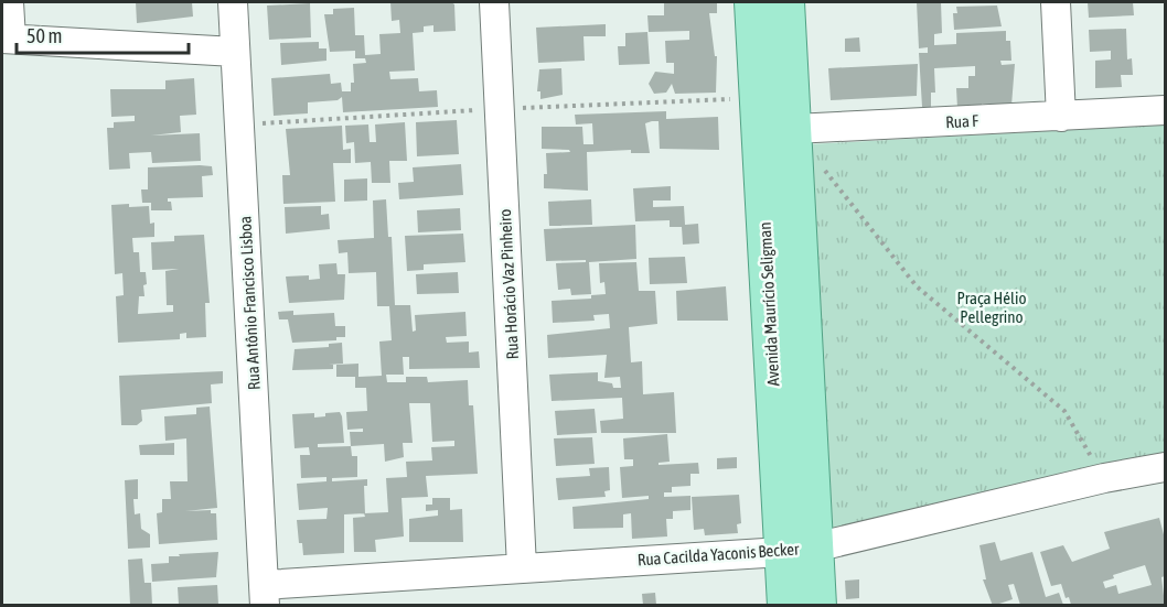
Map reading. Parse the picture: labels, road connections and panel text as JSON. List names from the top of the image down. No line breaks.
{"streets":{"main road":["Avenida Maurício Seligman"],"street":["Rua F","Rua Horácio Vaz Pinheiro","Rua Antônio Francisco Lisboa","Rua Cacilda Yaconis Becker"]},"crossings":[["Rua F","Avenida Maurício Seligman"],["Rua Horácio Vaz Pinheiro","Rua Cacilda Yaconis Becker"],["Rua Antônio Francisco Lisboa","Rua Cacilda Yaconis Becker"],["Avenida Maurício Seligman","Rua Cacilda Yaconis Becker"]],"parks":["Praça Hélio Pellegrino"],"scale_bar":"50 m"}
